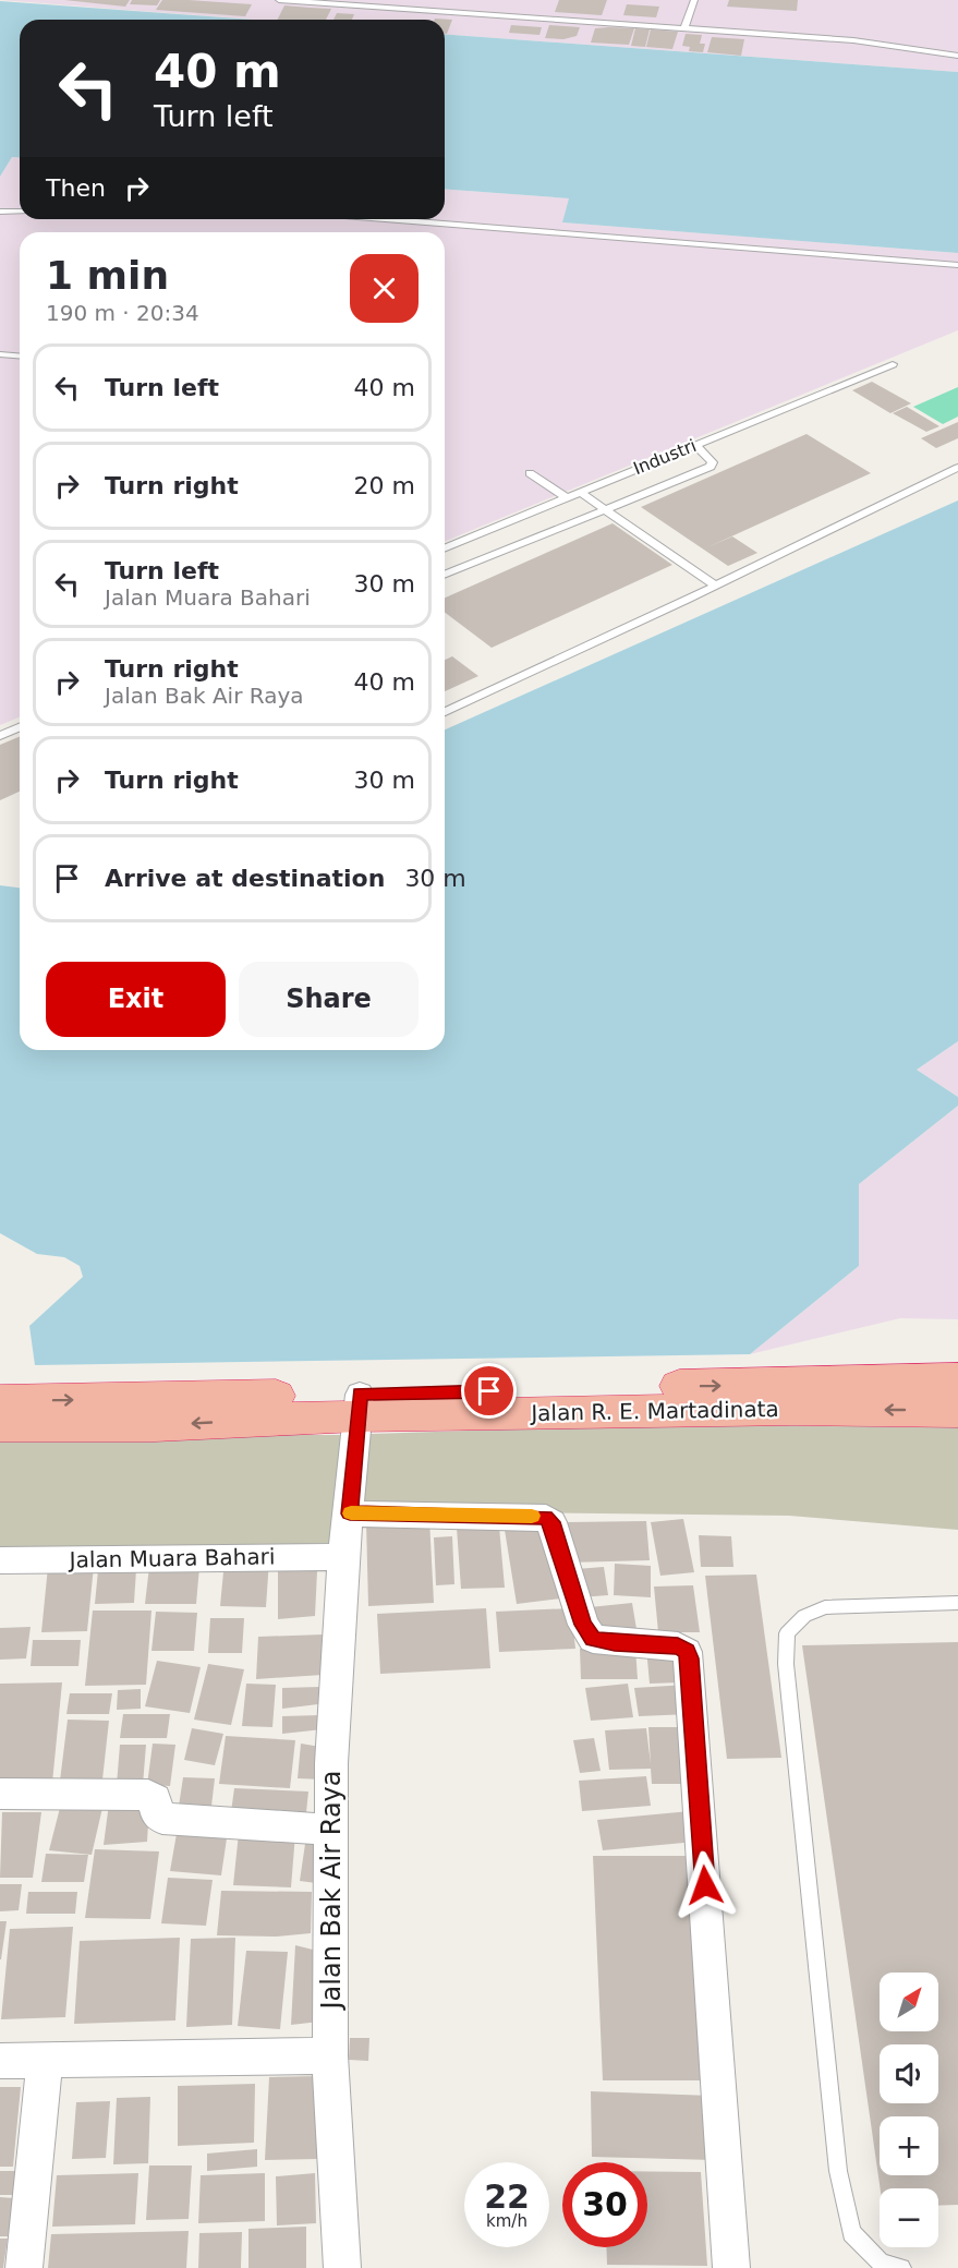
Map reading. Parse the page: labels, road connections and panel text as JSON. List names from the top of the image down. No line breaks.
{"streets":{"highway":["Jalan R. E. Martadinata"],"street":["Jalan Muara Bahari","Jalan Bak Air Raya"],"lane":["Industri"]},"crossings":[["Jalan R. E. Martadinata","Jalan Bak Air Raya"],["Jalan Muara Bahari","Jalan Bak Air Raya"]],"north":"top right","page":{"turn":["40 m","Turn left"],"then":"Then","heading":["1 min","190 m · 20:34"],"list":[{"name":"Turn left","value":"40 m"},{"name":"Turn right","value":"20 m"},{"name":"Turn left","note":"Jalan Muara Bahari","value":"30 m"},{"name":"Turn right","note":"Jalan Bak Air Raya","value":"40 m"},{"name":"Turn right","value":"30 m"},{"name":"Arrive at destination","value":"30 m"}],"buttons":["Exit","Share"],"map_buttons":["+","−"],"speed":"22 km/h","limit":"30"}}
